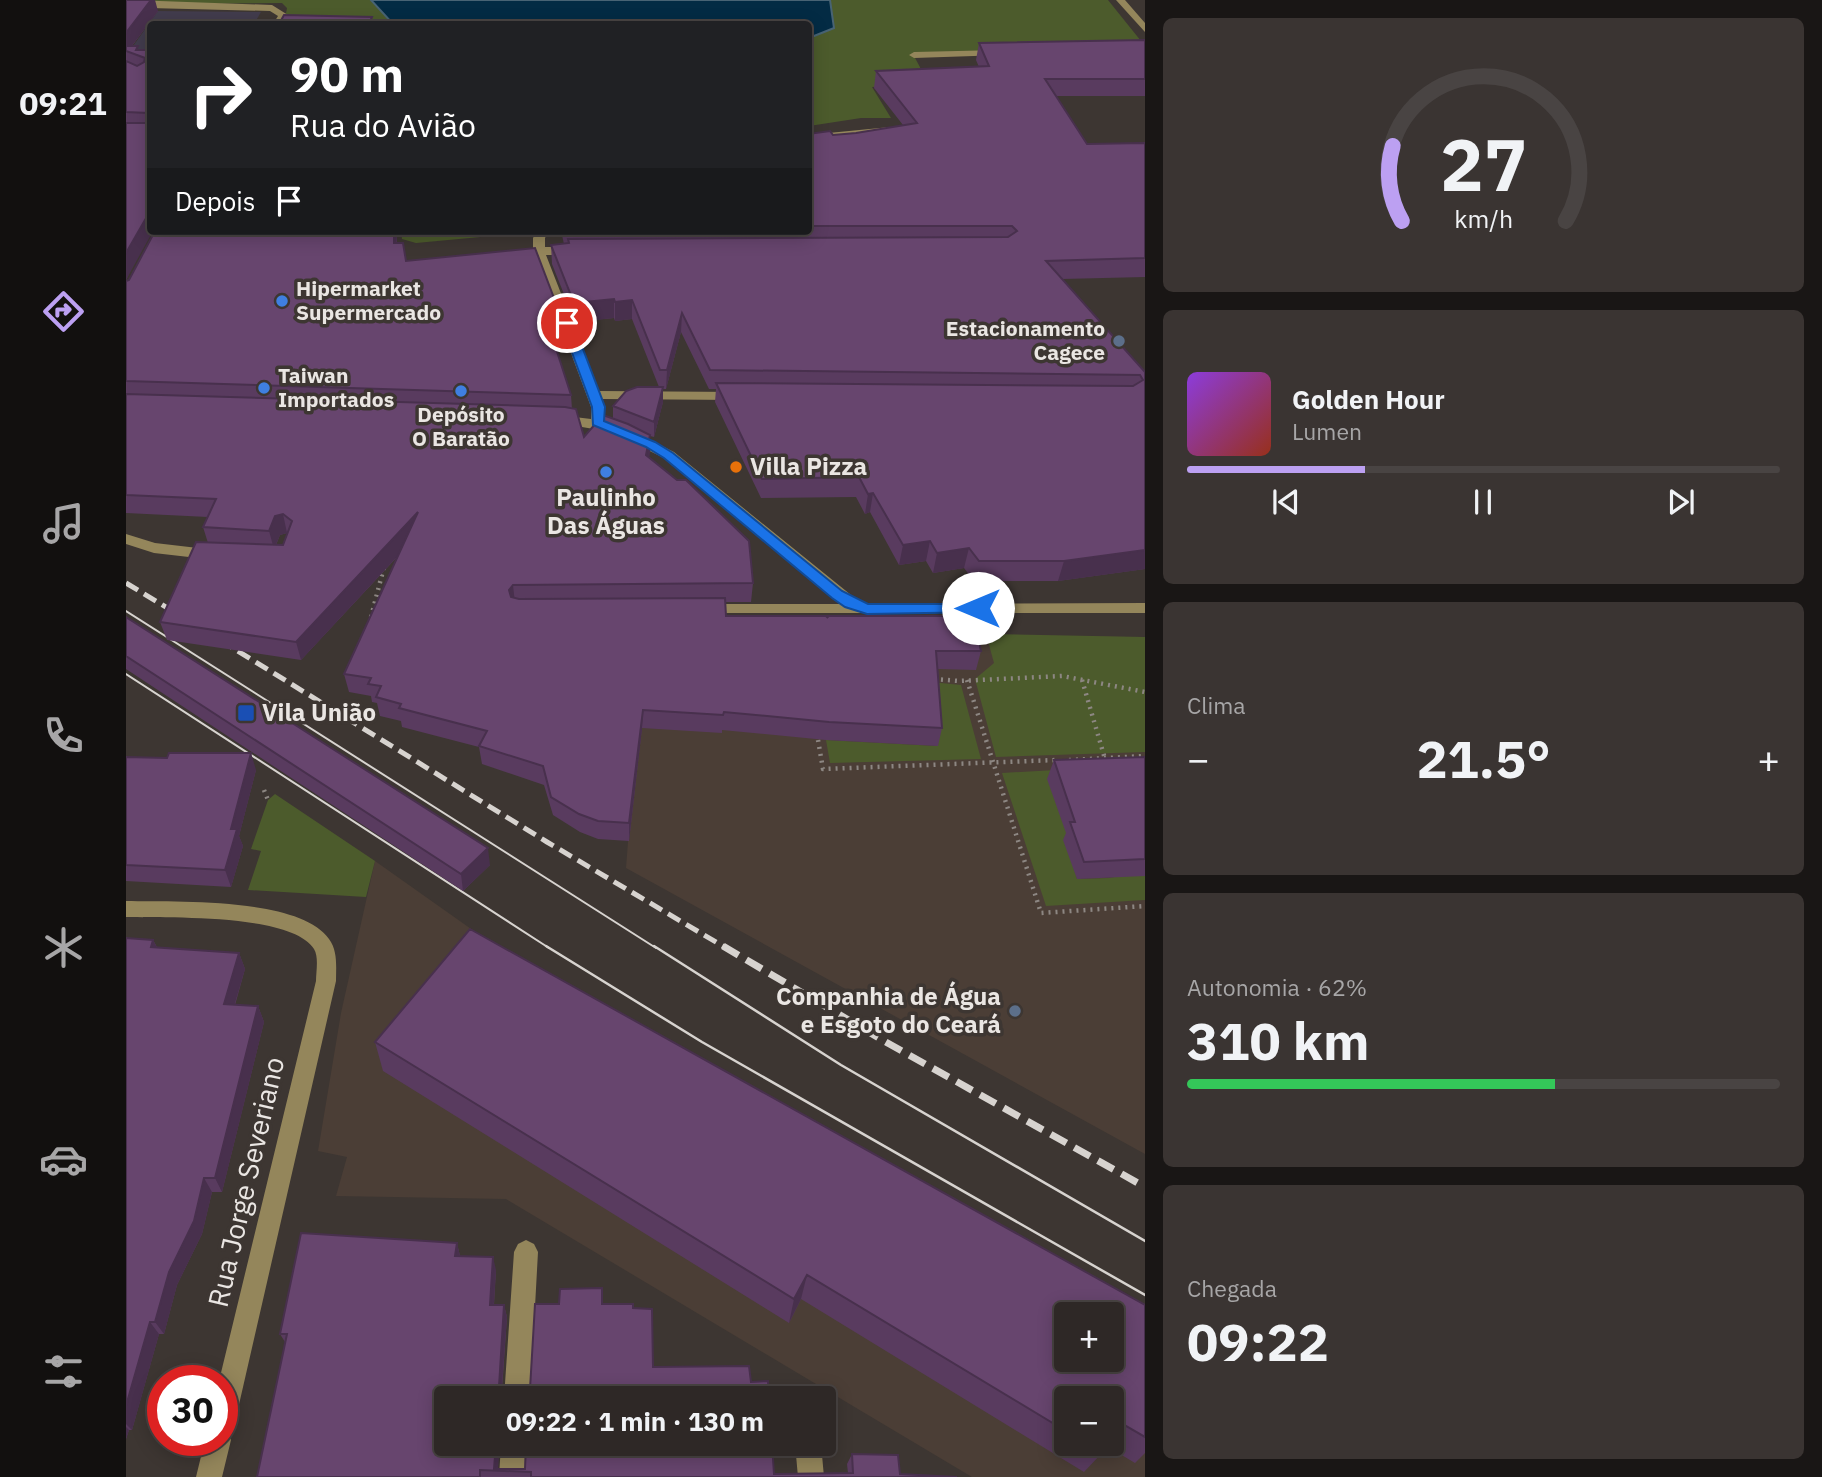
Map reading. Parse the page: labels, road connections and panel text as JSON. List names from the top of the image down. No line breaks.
{"streets":{"street":["Rua Jorge Severiano"]},"places":{"other":["Hipermarket Supermercado","Estacionamento Cagece","Taiwan Importados","Depósito O Baratão","Villa Pizza","Paulinho Das Águas","Companhia de Água e Esgoto do Ceará"],"transit":["Vila União"]},"page":{"tabs":"09:21","turn":["90 m","Rua do Avião"],"then":"Depois","song":["Golden Hour","Lumen"],"tile":["Clima",["Autonomia · 62%","310 km"],["Chegada","09:22"]],"heat":["−","21.5°","+"],"map_buttons":["+","−"],"limit":"30","trip":"09:22 · 1 min · 130 m","gauge":["27","km/h"]}}
